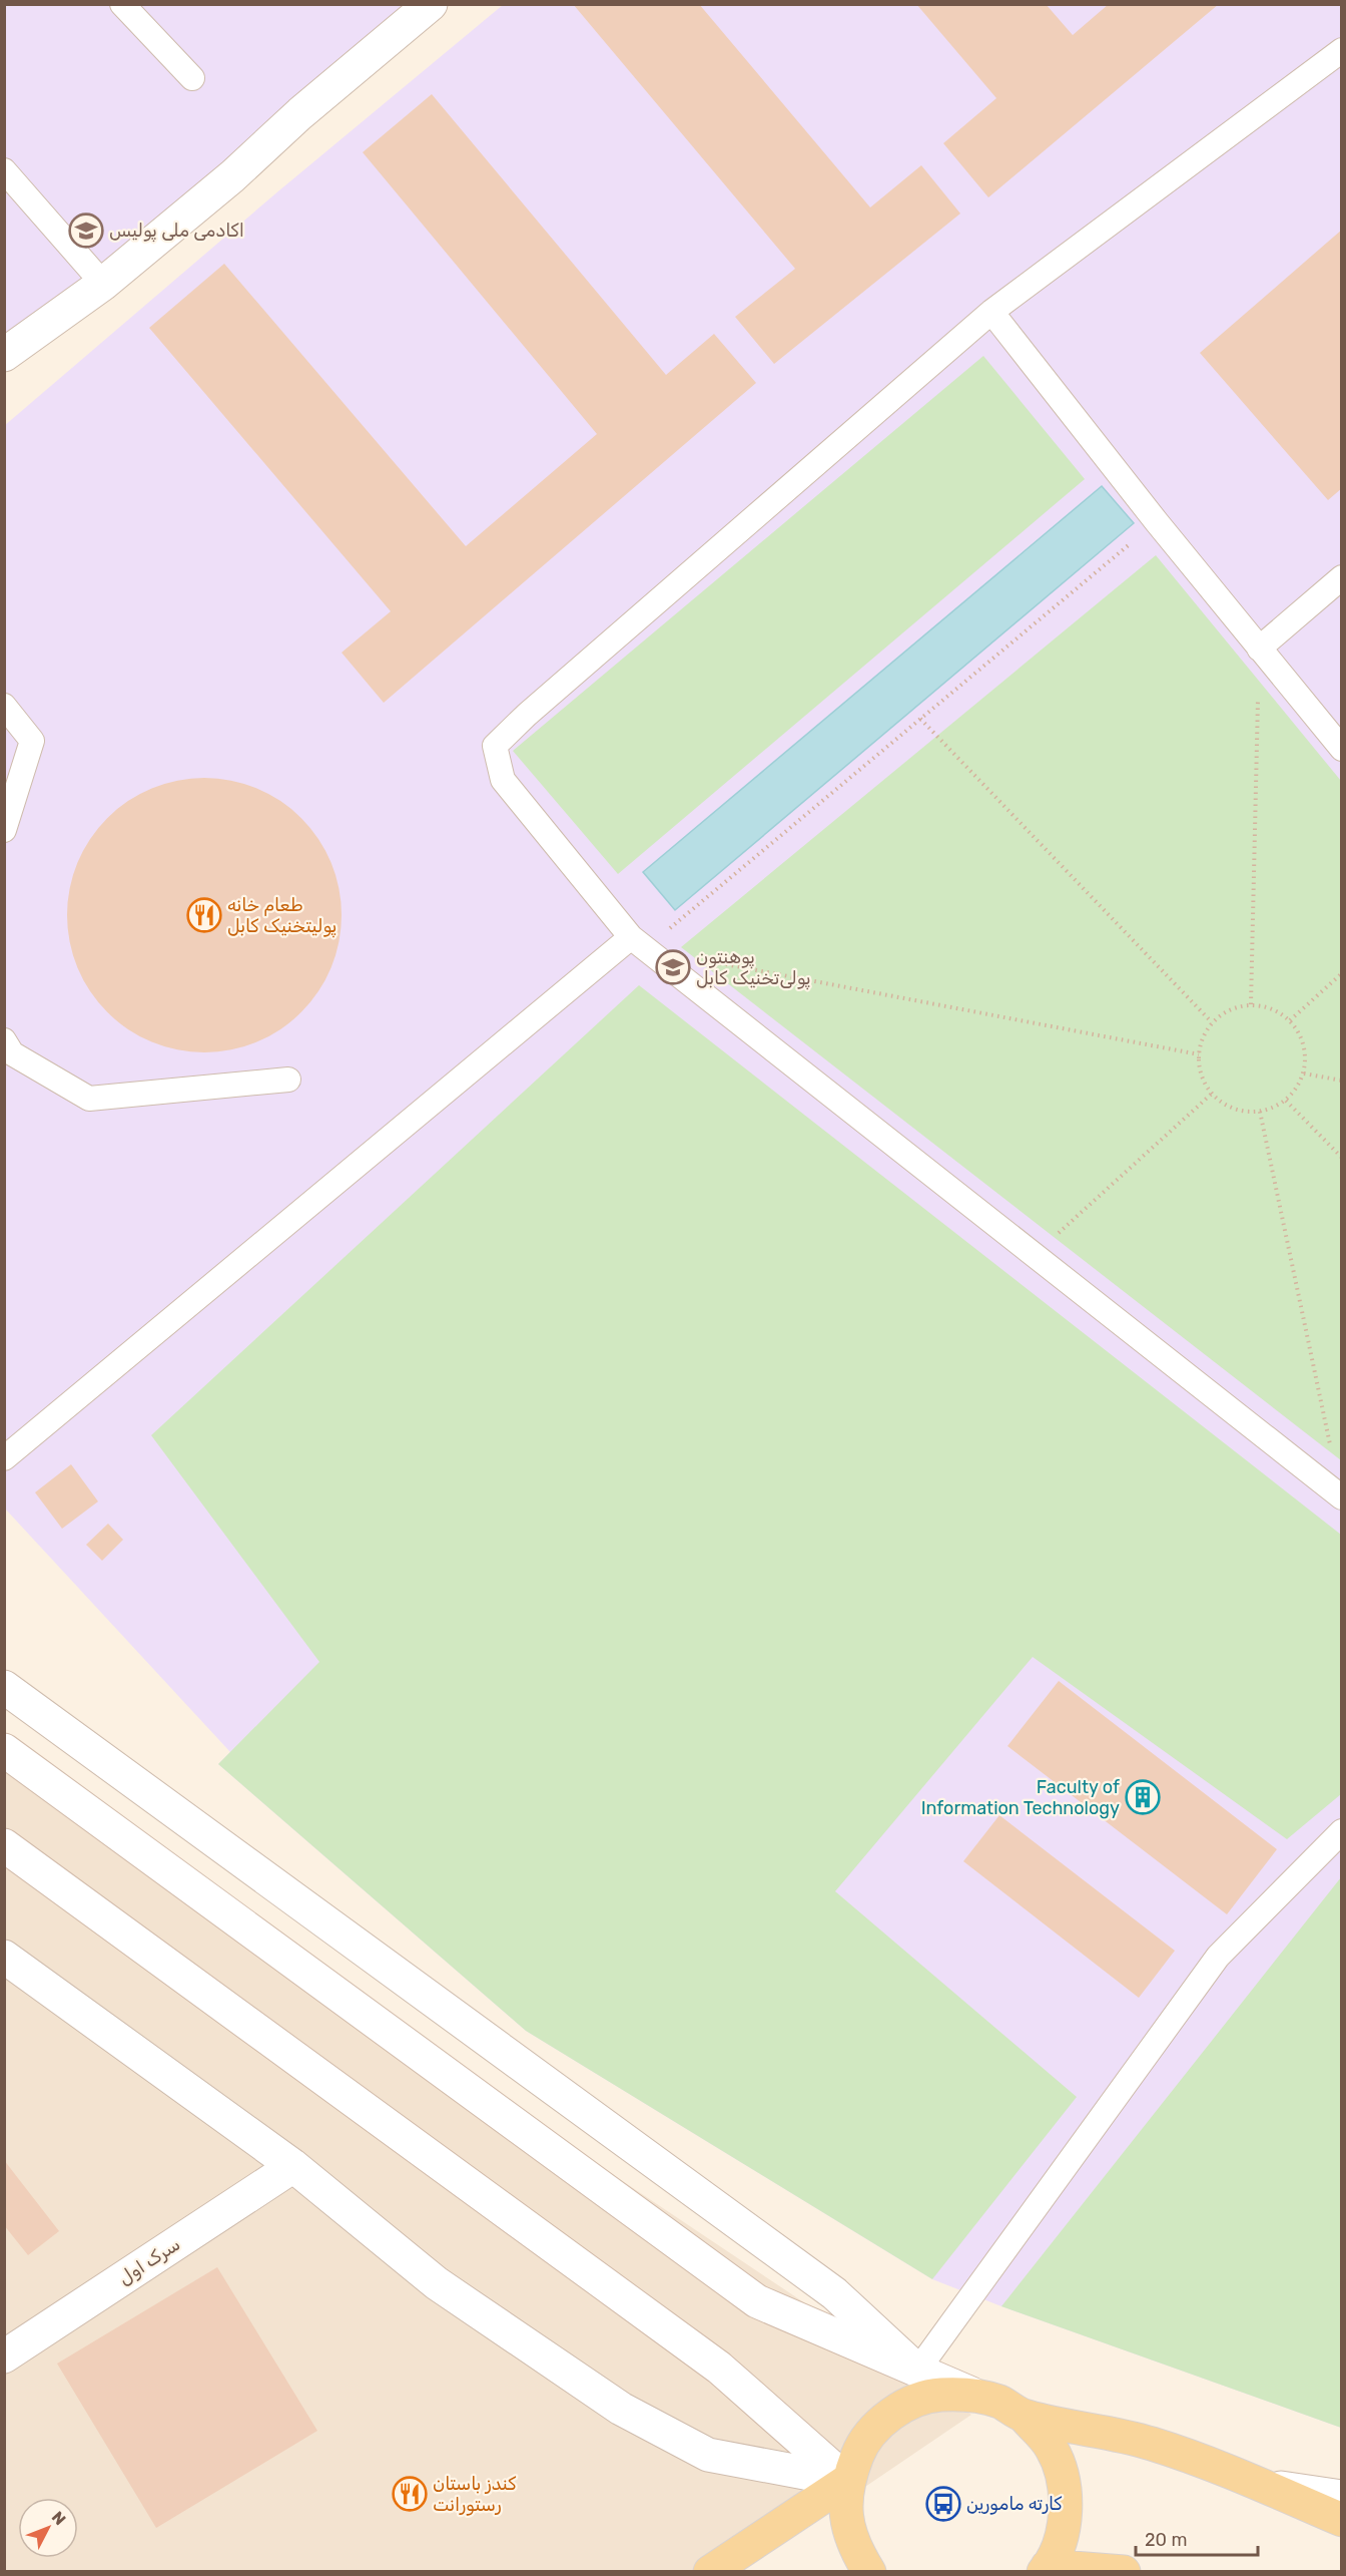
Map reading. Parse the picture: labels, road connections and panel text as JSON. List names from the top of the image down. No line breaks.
{"streets":{"street":["سرک‌ اول"]},"places":{"school or university":["اکادمی ملی پولیس","پوهنتون پولی‌تخنیک کابل"],"restaurant":["طعام خانه پولیتخنیک کابل","کندز باستان رستورانت"],"building":["Faculty of Information Technology"],"bus stop":["کارته مامورین"]},"scale_bar":"20 m","north":"top right"}
